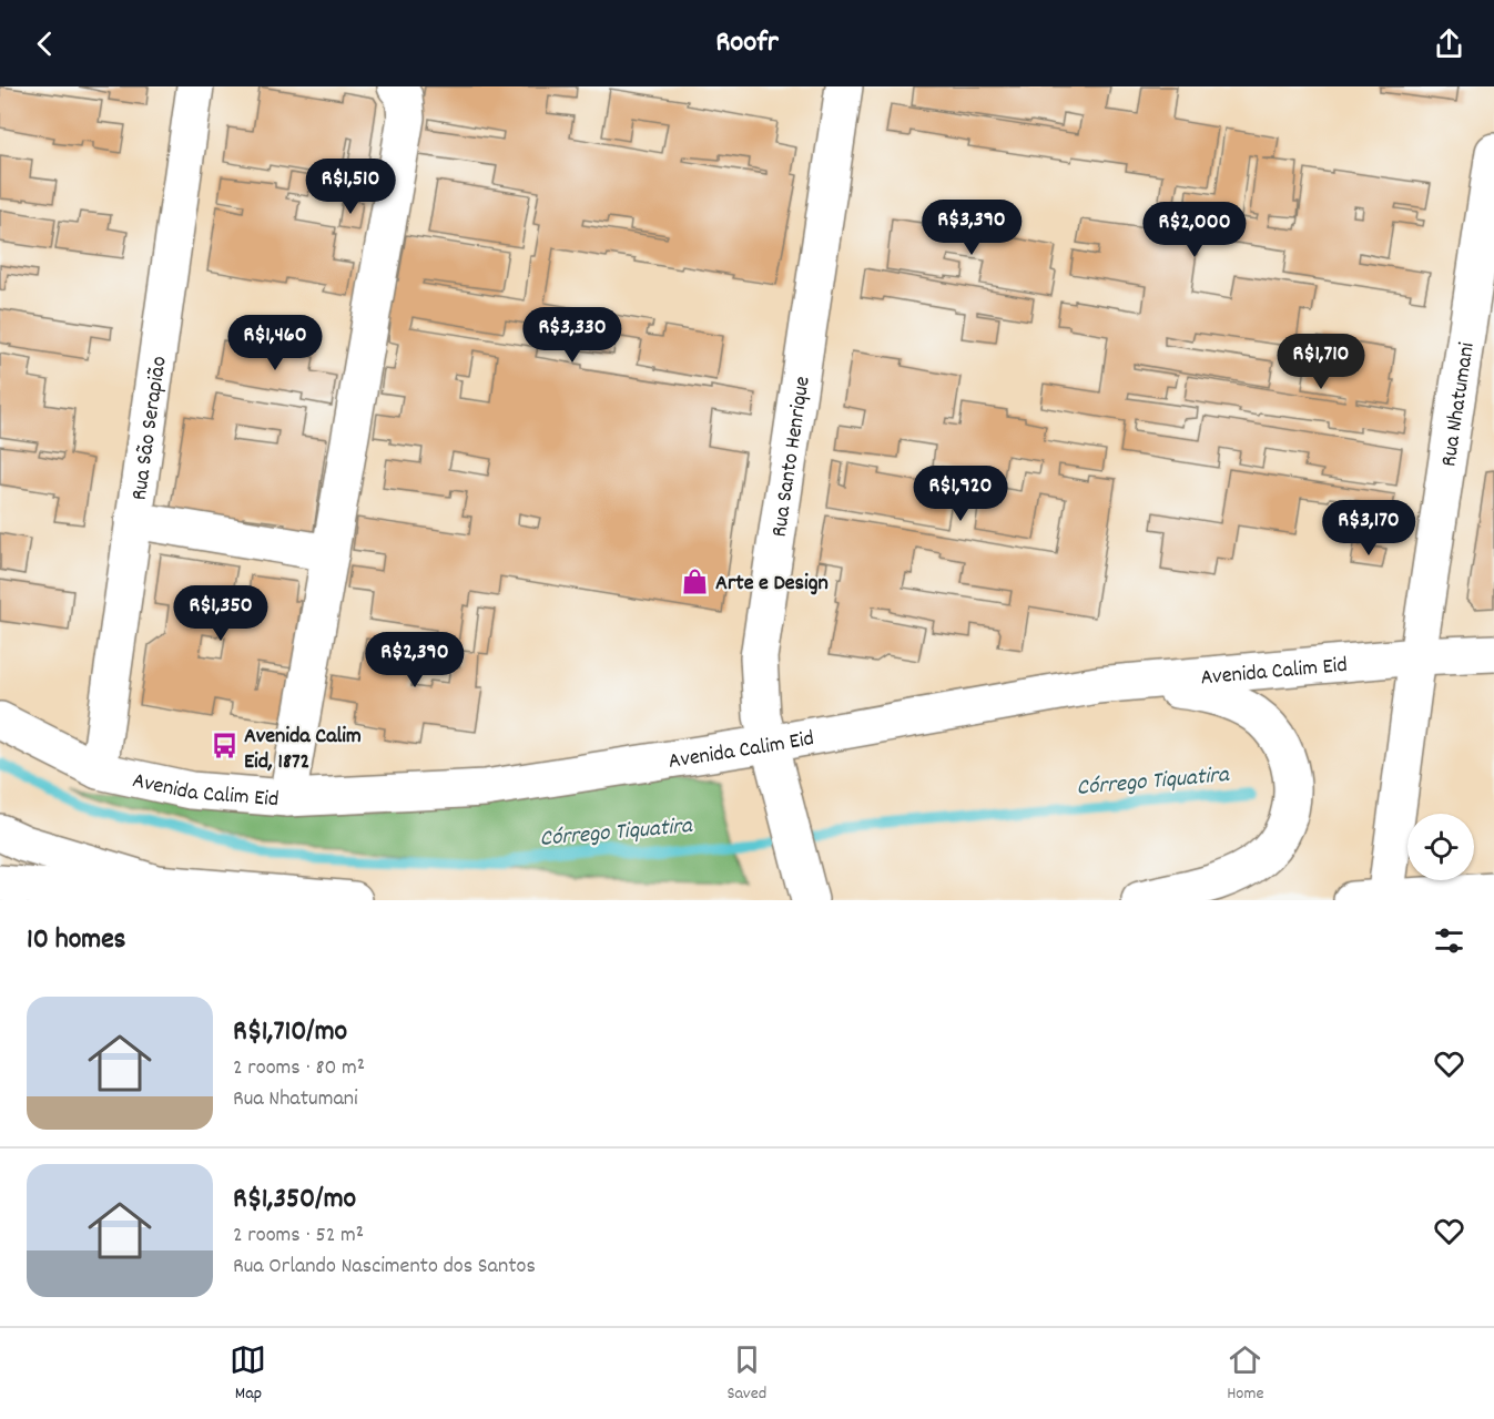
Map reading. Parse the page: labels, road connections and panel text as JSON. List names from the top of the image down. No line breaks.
{"streets":{"street":["Rua Nhatumani","Rua São Serapião","Rua Santo Henrique","Avenida Calim Eid"]},"crossings":[["Rua Nhatumani","Avenida Calim Eid"],["Rua São Serapião","Avenida Calim Eid"],["Rua Santo Henrique","Avenida Calim Eid"]],"water":["Córrego Tiquatira"],"places":{"shop":["Arte e Design"],"bus stop":["Avenida Calim Eid, 1872"]},"page":{"header":"Roofr","price":["R$1,510","R$3,390","R$2,000","R$3,330","R$1,460","R$1,710","R$1,920","R$3,170","R$1,350","R$2,390"],"heading":"10 homes","list":[{"name":"R$1,710/mo","note":"2 rooms · 80 m² · Rua Nhatumani"},{"name":"R$1,350/mo","note":"2 rooms · 52 m² · Rua Orlando Nascimento dos Santos"}],"tabs":["Map","Saved","Home"]}}
